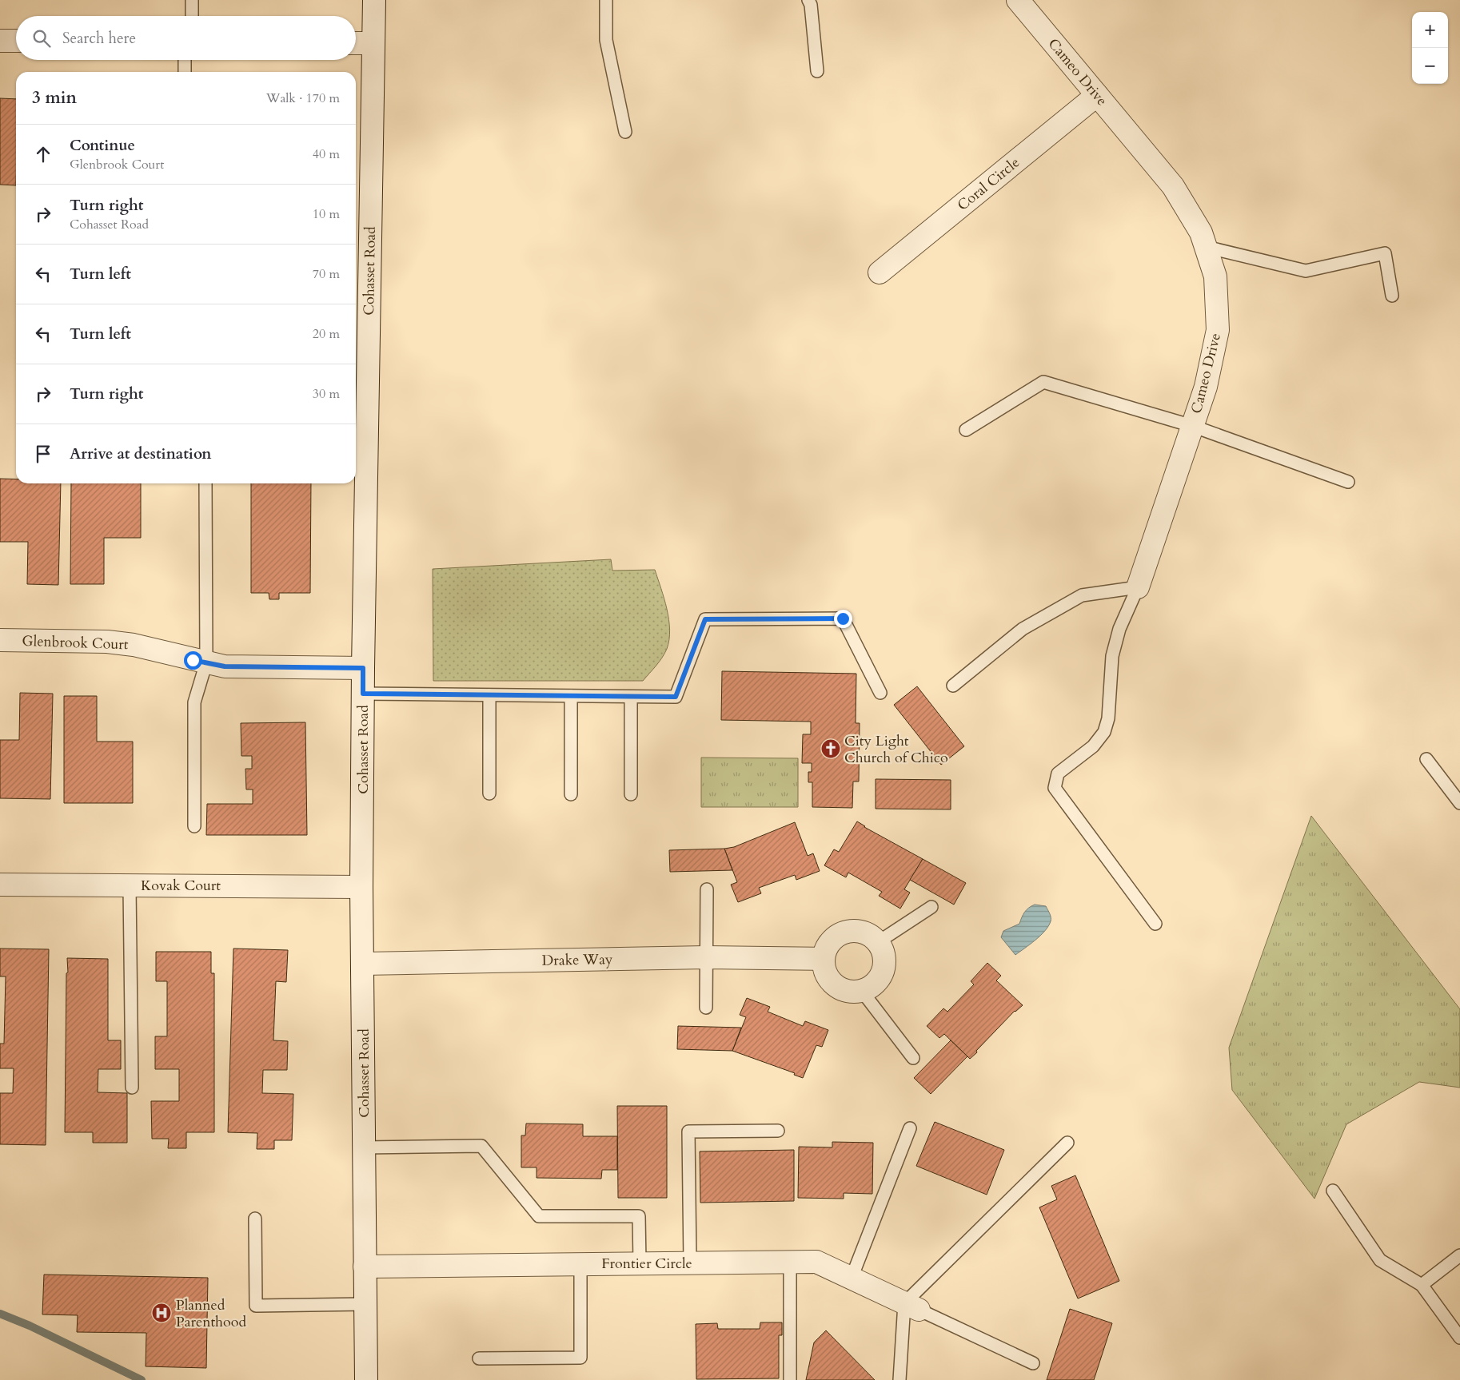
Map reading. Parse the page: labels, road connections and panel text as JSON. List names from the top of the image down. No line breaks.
{"streets":{"street":["Cameo Drive","Coral Circle","Cohasset Road","Glenbrook Court","Kovak Court","Drake Way","Frontier Circle"]},"crossings":[["Cameo Drive","Coral Circle"],["Cohasset Road","Glenbrook Court"],["Cohasset Road","Kovak Court"],["Cohasset Road","Drake Way"],["Cohasset Road","Frontier Circle"]],"places":{"church":["City Light Church of Chico"],"hospital":["Planned Parenthood"]},"page":{"map_buttons":["+","−"],"search":"Search here","heading":["3 min","Walk · 170 m"],"list":[["Continue","Glenbrook Court","40 m"],["Turn right","Cohasset Road","10 m"],["Turn left","70 m"],["Turn left","20 m"],["Turn right","30 m"],"Arrive at destination"]}}
